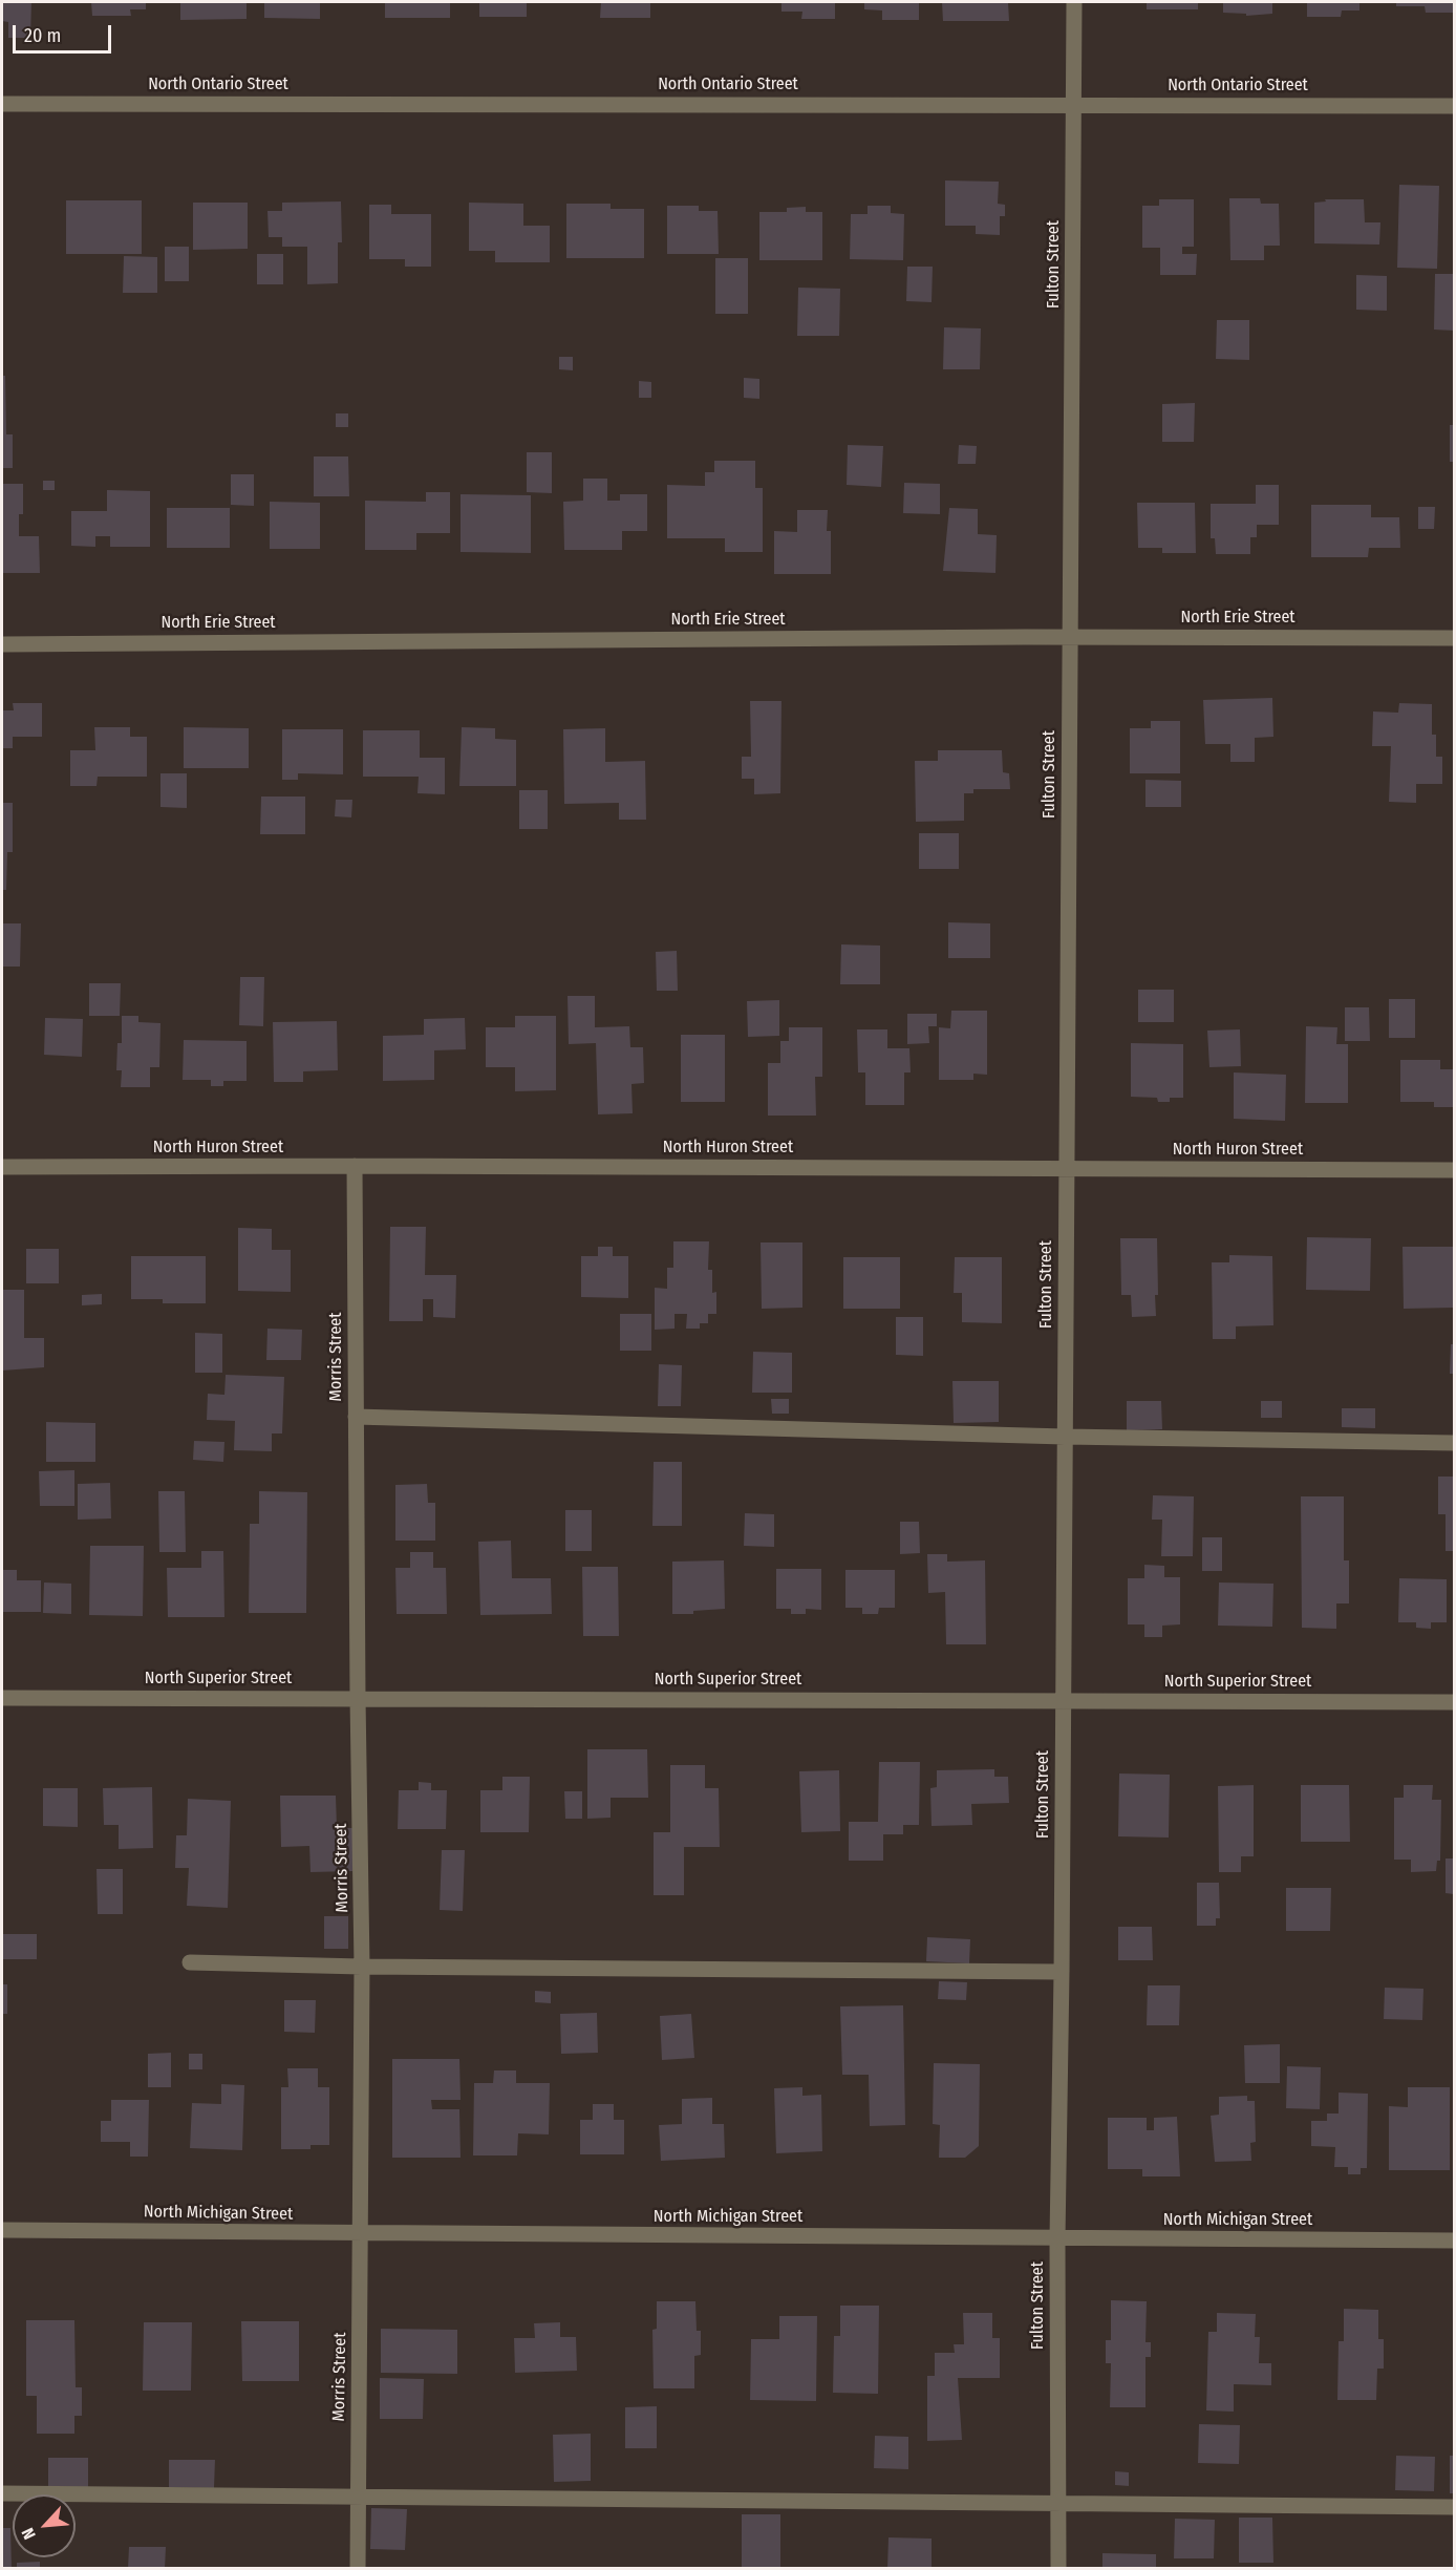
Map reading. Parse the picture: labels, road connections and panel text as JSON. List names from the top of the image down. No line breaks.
{"streets":{"street":["North Ontario Street","Fulton Street","North Erie Street","North Huron Street","Morris Street","North Superior Street","North Michigan Street"]},"crossings":[["North Ontario Street","Fulton Street"],["Fulton Street","North Erie Street"],["Fulton Street","North Huron Street"],["Fulton Street","North Superior Street"],["Fulton Street","North Michigan Street"],["North Huron Street","Morris Street"],["Morris Street","North Superior Street"],["Morris Street","North Michigan Street"]],"scale_bar":"20 m","north":"bottom left"}
